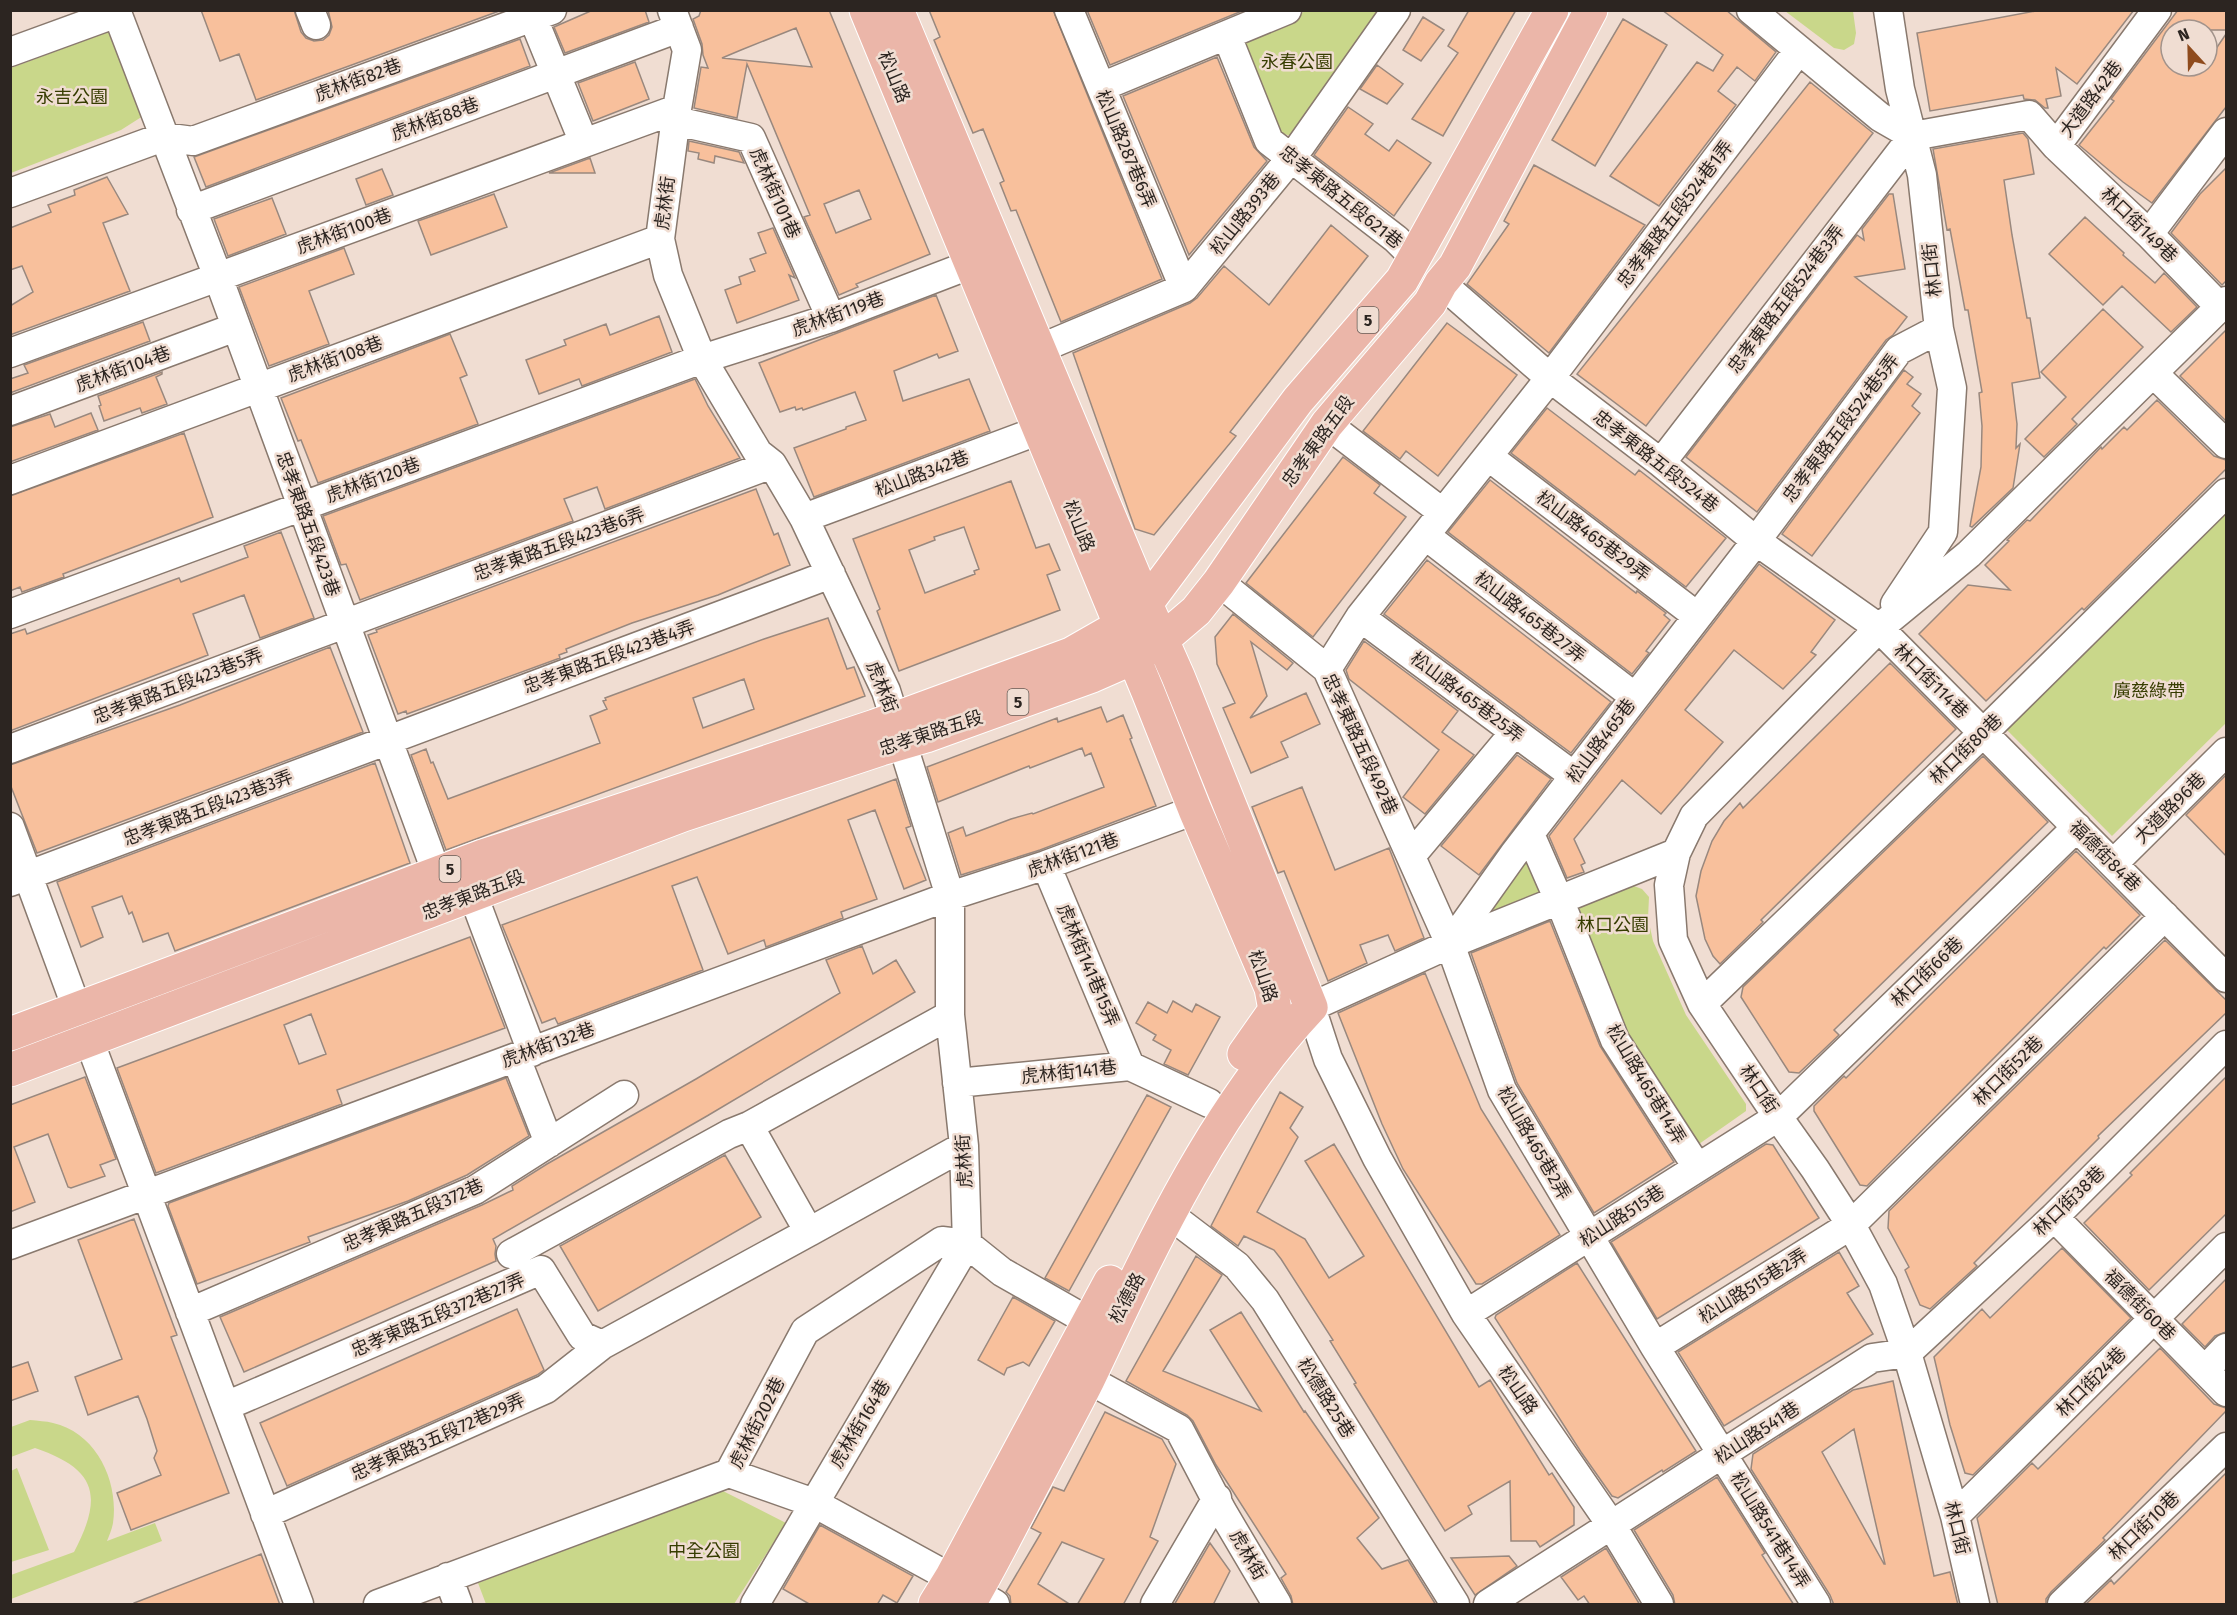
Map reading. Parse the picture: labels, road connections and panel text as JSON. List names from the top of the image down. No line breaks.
{"streets":{"main road":["松山路","5","忠孝東路五段","松德路"],"street":["虎林街82巷","大道路42巷","虎林街88巷","松山路287巷6弄","虎林街101巷","忠孝東路五段621巷","虎林街","松山路393巷","忠孝東路五段524巷1弄","林口街149巷","虎林街100巷","林口街","忠孝東路五段524巷3弄","虎林街119巷","虎林街108巷","虎林街104巷","忠孝東路五段524巷5弄","忠孝東路五段524巷","松山路342巷","虎林街120巷","忠孝東路五段423巷","松山路465巷29弄","忠孝東路五段423巷6弄","松山路465巷27弄","忠孝東路五段423巷4弄","林口街114巷","忠孝東路五段423巷5弄","松山路465巷25弄","松山路465巷","忠孝東路五段492巷","林口街80巷","忠孝東路五段423巷3弄","大道路96巷","虎林街121巷","福德街84巷","虎林街141巷15弄","林口街66巷","虎林街132巷","林口街52巷","虎林街141巷","松山路465巷14弄","松山路465巷2弄","林口街38巷","忠孝東路五段372巷","松山路515巷","松山路515巷2弄","福德街60巷","忠孝東路五段372巷27弄","林口街24巷","松德路25巷","虎林街202巷","虎林街164巷","松山路541巷","忠孝東路3五段72巷29弄","林口街10巷","松山路541巷14弄"]},"crossings":[["松山路","松山路393巷"],["松山路","虎林街119巷"],["松山路","忠孝東路五段"],["松山路","松山路342巷"],["松山路","松山路465巷"],["松山路","虎林街121巷"],["松山路","松山路515巷"],["松山路","松德路"],["松山路","松山路541巷"],["虎林街82巷","忠孝東路五段423巷"],["大道路42巷","林口街149巷"],["大道路42巷","林口街"],["大道路42巷","忠孝東路五段524巷3弄"],["虎林街88巷","虎林街"],["虎林街88巷","忠孝東路五段423巷"],["松山路287巷6弄","松山路393巷"],["虎林街101巷","虎林街"],["虎林街101巷","虎林街100巷"],["虎林街101巷","虎林街119巷"],["忠孝東路五段621巷","松山路393巷"],["忠孝東路五段621巷","忠孝東路五段"],["虎林街","虎林街100巷"],["虎林街","虎林街119巷"],["虎林街","虎林街108巷"],["虎林街","忠孝東路五段"],["虎林街","松山路342巷"],["虎林街","虎林街120巷"],["虎林街","忠孝東路五段423巷6弄"],["虎林街","忠孝東路五段423巷4弄"],["虎林街","虎林街121巷"],["虎林街","虎林街132巷"],["虎林街","虎林街141巷"],["虎林街","松德路"],["虎林街","忠孝東路五段372巷27弄"],["虎林街","虎林街202巷"],["虎林街","虎林街164巷"],["忠孝東路五段524巷1弄","忠孝東路五段524巷"],["忠孝東路五段524巷1弄","松山路465巷29弄"],["忠孝東路五段524巷1弄","松山路465巷27弄"],["忠孝東路五段524巷1弄","松山路465巷25弄"],["忠孝東路五段524巷1弄","忠孝東路五段492巷"],["林口街149巷","林口街"],["虎林街100巷","忠孝東路五段423巷"],["林口街","忠孝東路五段524巷3弄"],["林口街","忠孝東路五段524巷5弄"],["林口街","忠孝東路五段524巷"],["林口街","林口街114巷"],["林口街","松山路465巷"],["林口街","林口街80巷"],["林口街","林口街66巷"],["林口街","林口街52巷"],["林口街","林口街38巷"],["林口街","松山路515巷"],["林口街","松山路515巷2弄"],["林口街","林口街24巷"],["林口街","松山路541巷"],["忠孝東路五段524巷3弄","忠孝東路五段524巷"],["虎林街119巷","虎林街120巷"],["虎林街108巷","忠孝東路五段423巷"],["虎林街104巷","忠孝東路五段423巷"],["忠孝東路五段524巷5弄","忠孝東路五段524巷"],["忠孝東路五段524巷5弄","松山路465巷"],["忠孝東路五段","忠孝東路五段524巷"],["忠孝東路五段","忠孝東路五段423巷"],["忠孝東路五段","忠孝東路五段492巷"],["忠孝東路五段524巷","林口街114巷"],["忠孝東路五段524巷","松山路465巷"],["虎林街120巷","忠孝東路五段423巷"],["忠孝東路五段423巷","忠孝東路五段423巷6弄"],["忠孝東路五段423巷","忠孝東路五段423巷4弄"],["忠孝東路五段423巷","忠孝東路五段423巷5弄"],["忠孝東路五段423巷","忠孝東路五段423巷3弄"],["松山路465巷29弄","松山路465巷"],["忠孝東路五段423巷6弄","忠孝東路五段423巷5弄"],["松山路465巷27弄","松山路465巷"],["忠孝東路五段423巷4弄","忠孝東路五段423巷3弄"],["林口街114巷","林口街80巷"],["林口街114巷","福德街84巷"],["松山路465巷25弄","松山路465巷"],["松山路465巷","忠孝東路五段492巷"],["松山路465巷","松山路465巷14弄"],["松山路465巷","松山路465巷2弄"],["松山路465巷","松德路"],["忠孝東路五段492巷","松山路465巷2弄"],["林口街80巷","福德街84巷"],["大道路96巷","福德街84巷"],["虎林街121巷","虎林街141巷15弄"],["虎林街121巷","虎林街132巷"],["福德街84巷","林口街66巷"],["福德街84巷","林口街52巷"],["虎林街141巷15弄","虎林街141巷"],["林口街66巷","松山路515巷"],["林口街52巷","松山路515巷2弄"],["虎林街141巷","松德路"],["松山路465巷14弄","松山路515巷"],["松山路465巷2弄","松山路515巷"],["林口街38巷","福德街60巷"],["林口街38巷","松山路541巷"],["松德路","松德路25巷"],["松德路","虎林街202巷"],["福德街60巷","林口街24巷"],["忠孝東路五段372巷27弄","忠孝東路3五段72巷29弄"],["虎林街202巷","虎林街164巷"],["松山路541巷","松山路541巷14弄"]],"parks":["永春公園","永吉公園","廣慈綠帶","林口公園","中全公園"],"north":"top"}
